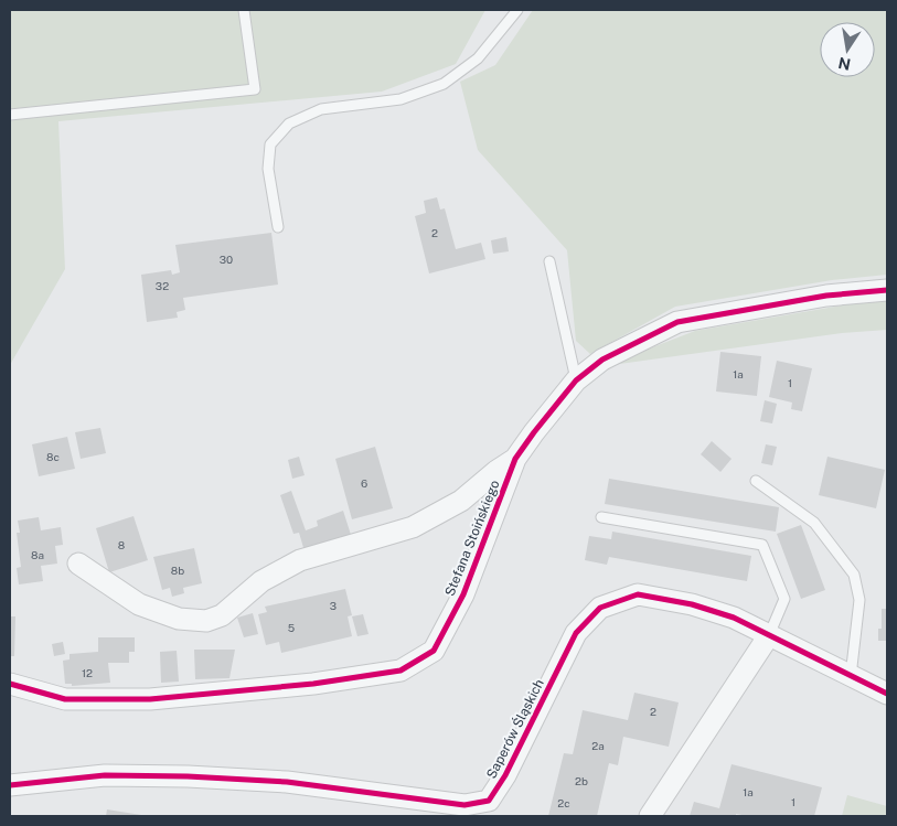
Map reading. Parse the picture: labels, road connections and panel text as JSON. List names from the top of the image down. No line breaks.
{"streets":{"street":["Stefana Stoińskiego","Saperów Śląskich"]},"house_numbers":["2","30","32","1a","1","8c","6","8","8a","8b","3","5","12","2","2a","2b","1a","1","2c"],"north":"bottom"}
